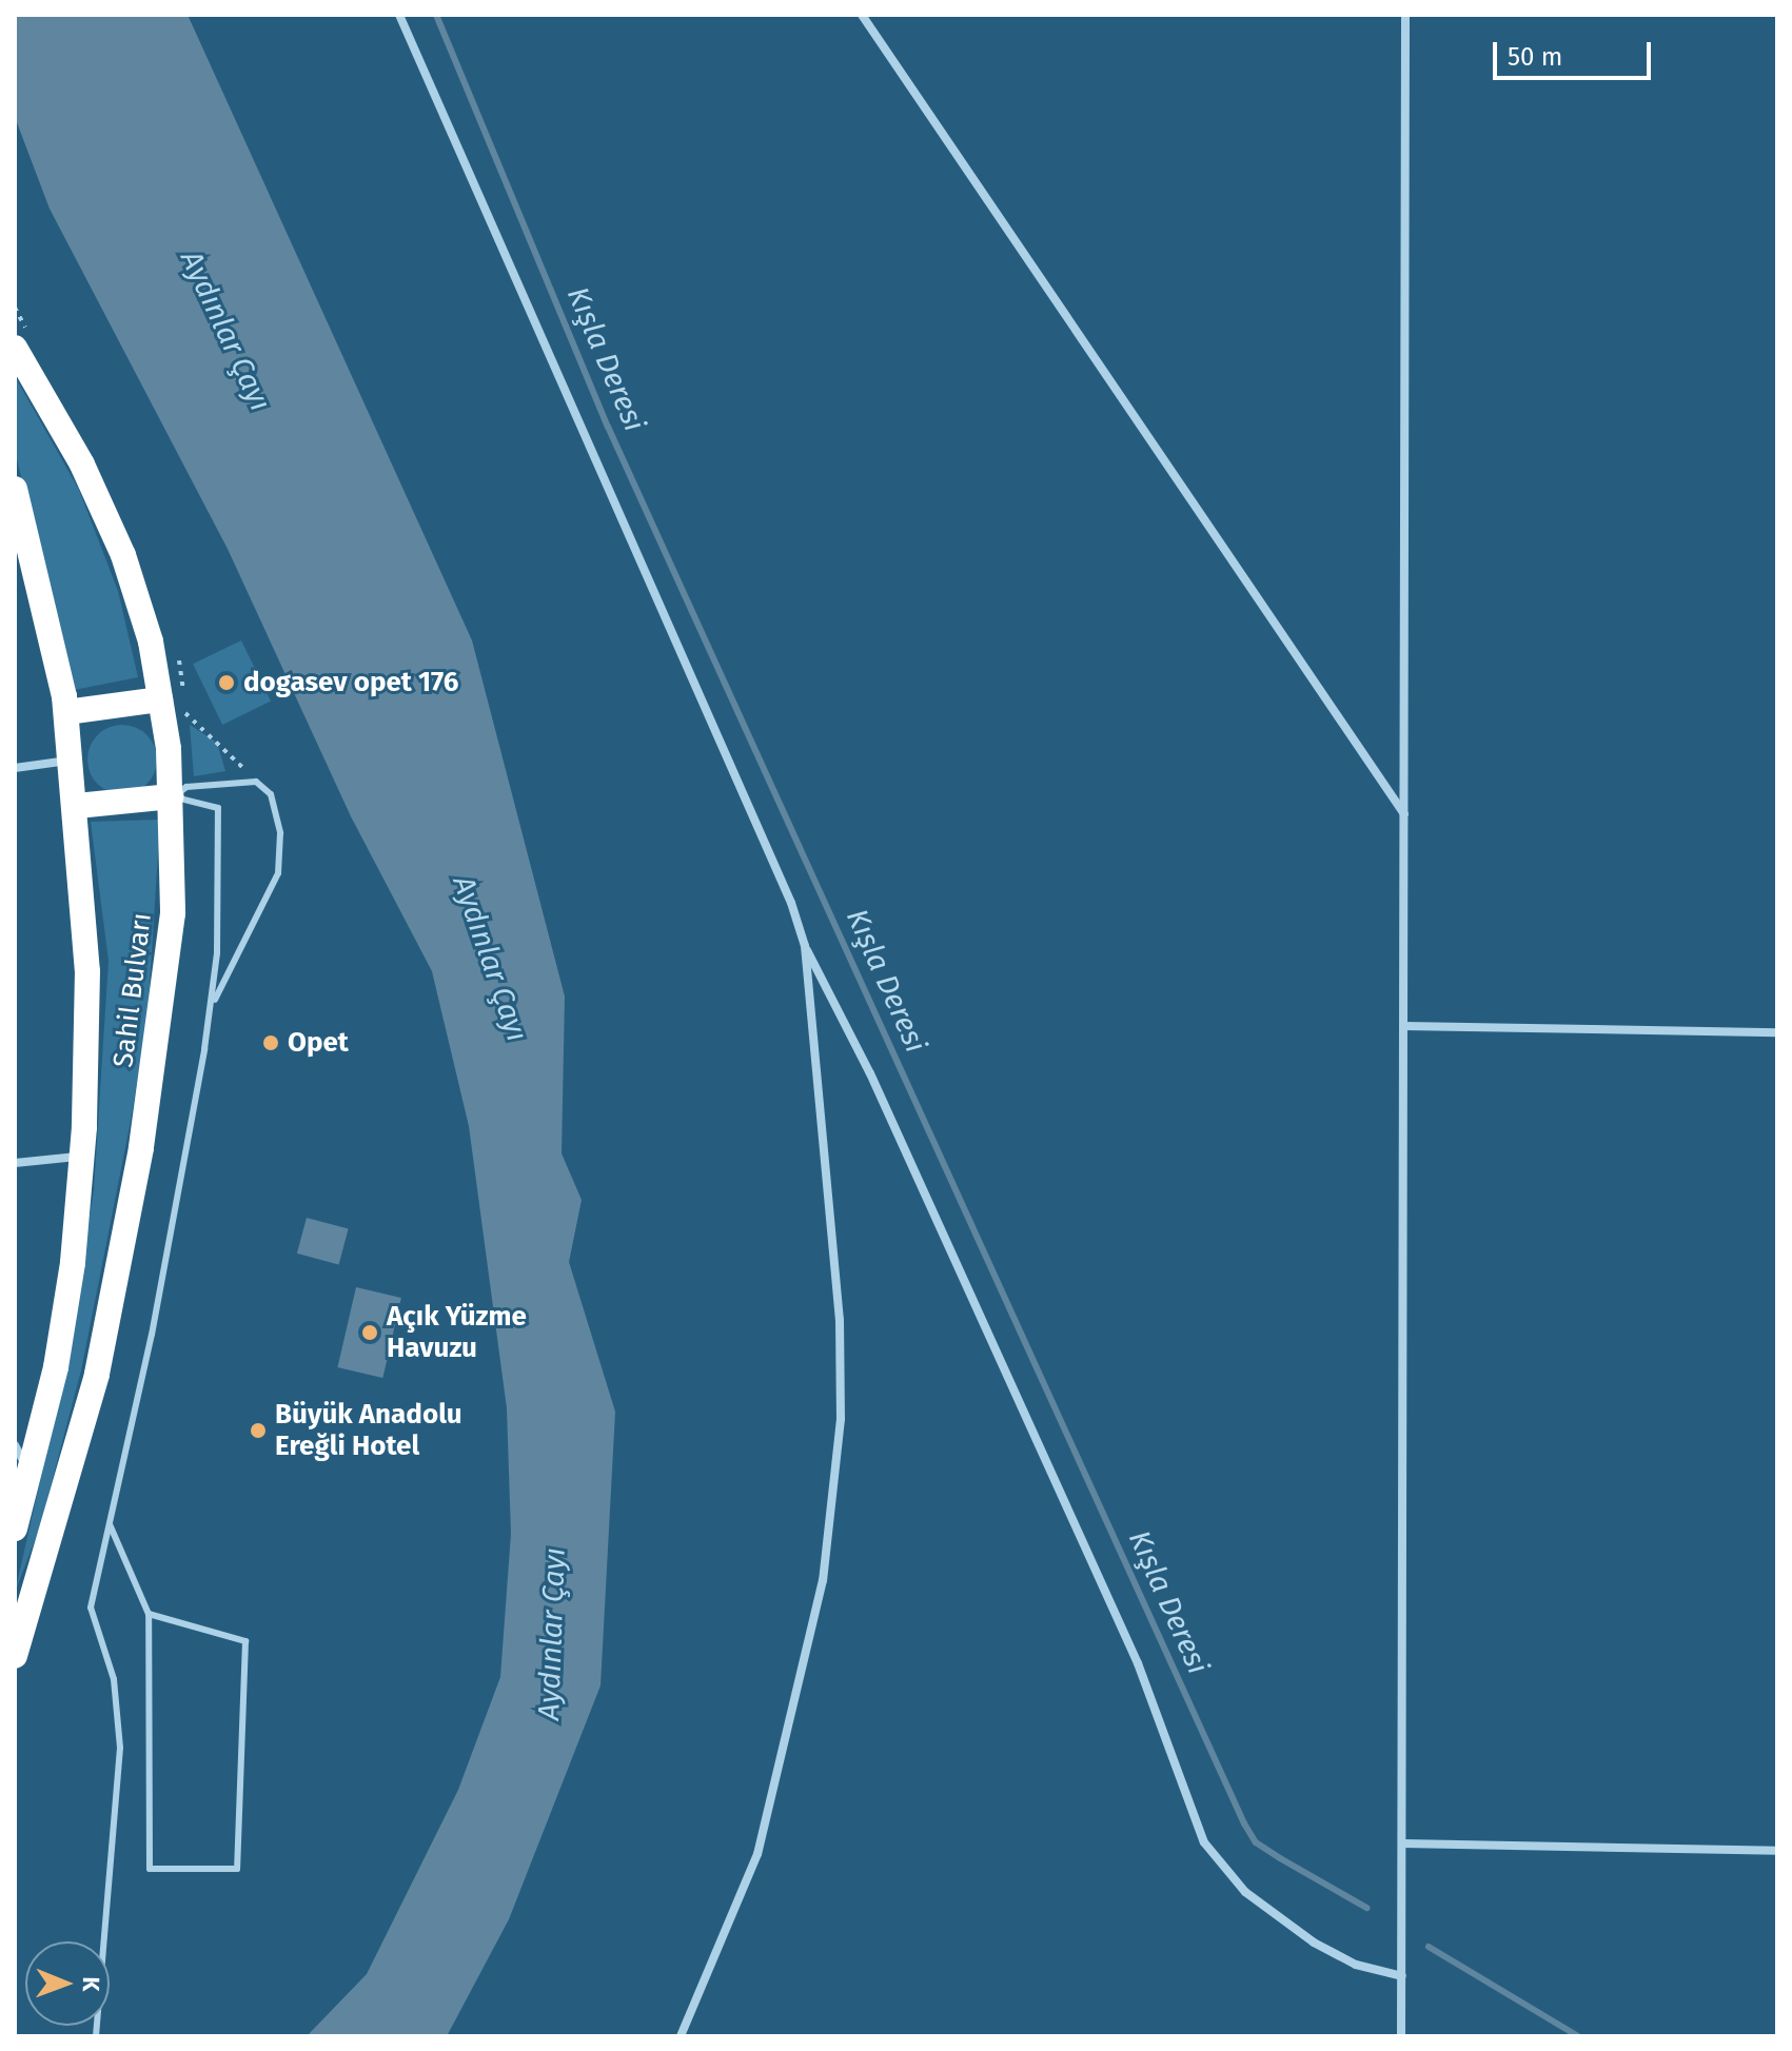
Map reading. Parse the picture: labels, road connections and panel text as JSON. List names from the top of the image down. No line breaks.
{"streets":{"highway":["Sahil Bulvarı"]},"water":["Aydınlar Çayı","Kışla Deresi"],"places":["dogasev opet 176","Opet","Açık Yüzme Havuzu","Büyük Anadolu Ereğli Hotel"],"scale_bar":"50 m","north":"right"}
